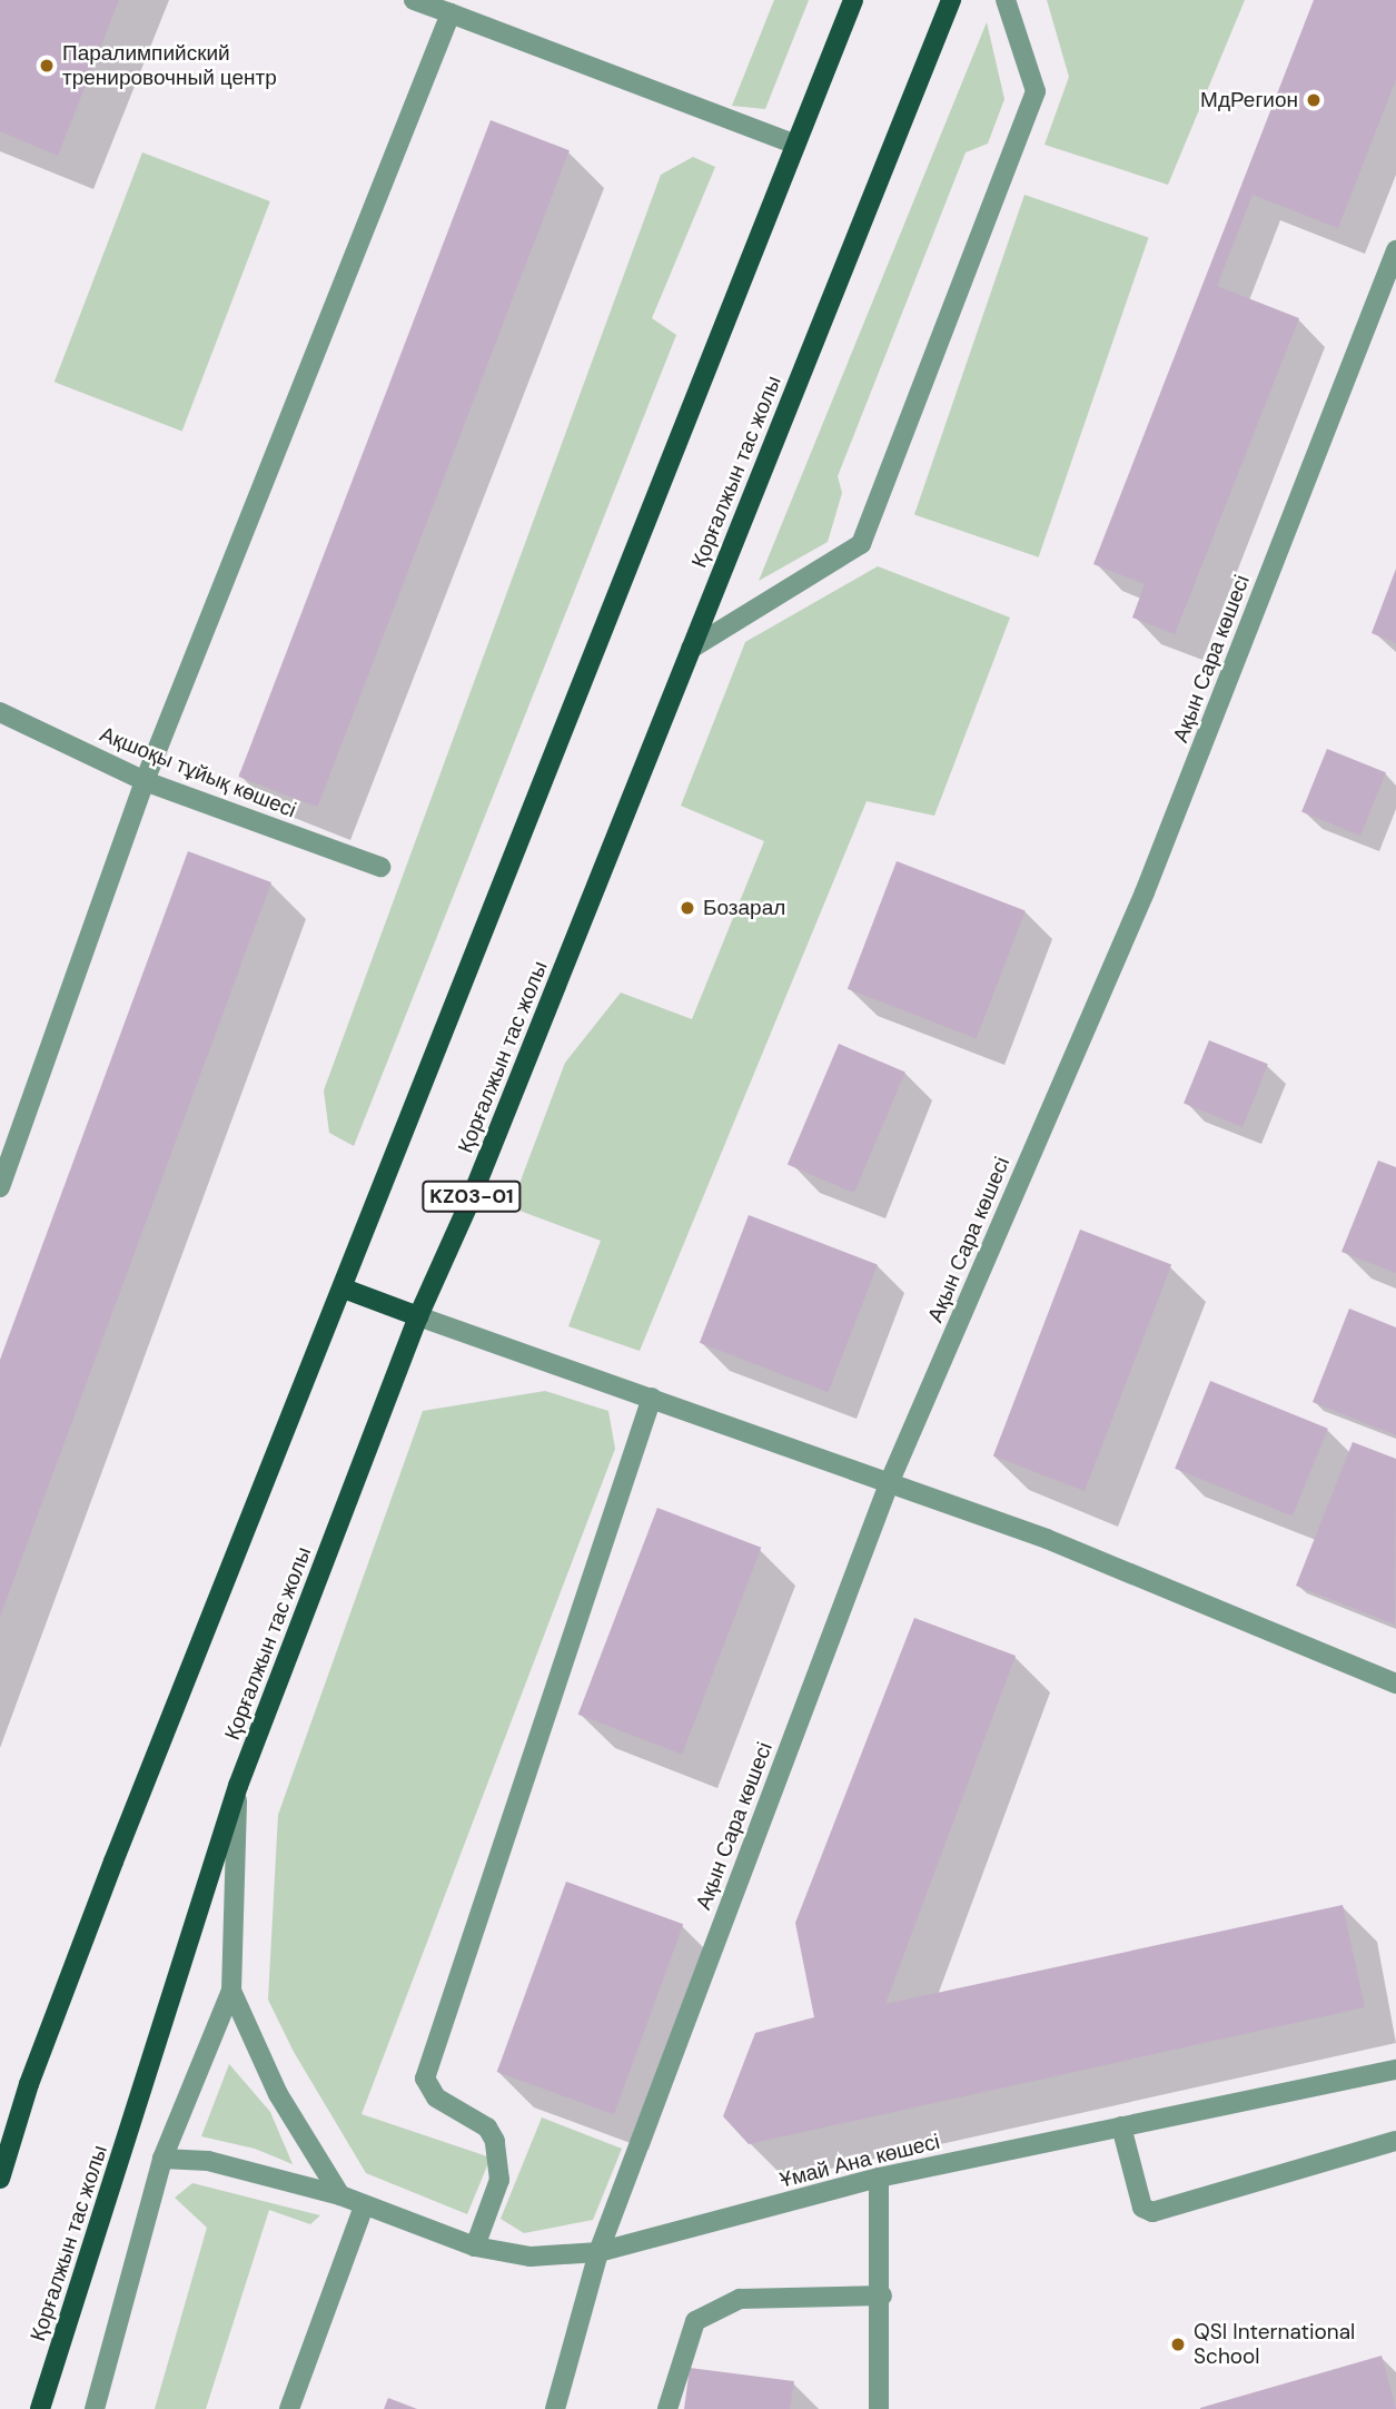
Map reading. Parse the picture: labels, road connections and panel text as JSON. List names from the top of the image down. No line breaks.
{"streets":{"main road":["Қорғалжын тас жолы","KZ03-01"],"street":["Ақын Сара көшесі","Ақшоқы тұйық көшесі","Ұмай Ана көшесі"]},"crossings":[["Ақын Сара көшесі","Ұмай Ана көшесі"]],"places":["Паралимпийский тренировочный центр","МдРегион","Бозарал","QSI International School"]}
